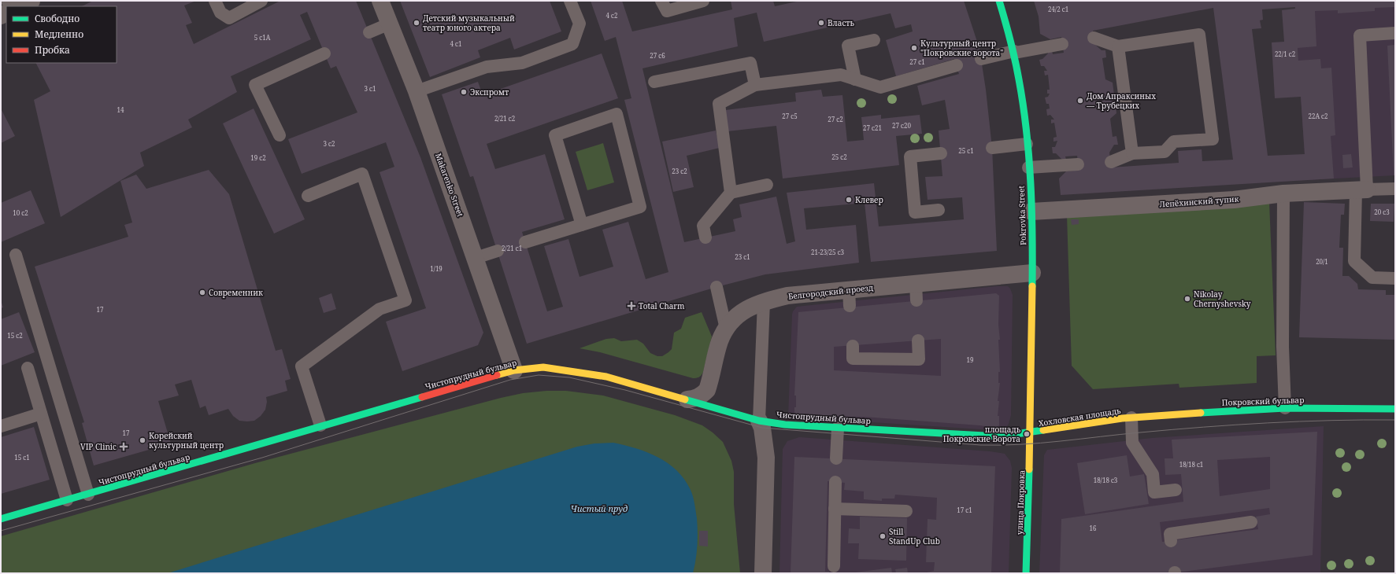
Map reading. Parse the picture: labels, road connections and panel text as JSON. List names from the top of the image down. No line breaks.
{"streets":{"main road":["Pokrovka Street","Чистопрудный бульвар","Покровский бульвар","Хохловская площадь","улица Покровка"],"street":["Makarenko Street","Лепёхинский тупик","Белгородский проезд"]},"crossings":[["Makarenko Street","Чистопрудный бульвар"],["Лепёхинский тупик","Pokrovka Street"],["Pokrovka Street","Белгородский проезд"],["Pokrovka Street","Чистопрудный бульвар"],["Pokrovka Street","Хохловская площадь"],["Pokrovka Street","улица Покровка"],["Белгородский проезд","Чистопрудный бульвар"],["Чистопрудный бульвар","Хохловская площадь"],["Чистопрудный бульвар","улица Покровка"],["Покровский бульвар","Хохловская площадь"],["Хохловская площадь","улица Покровка"]],"water":["Чистый пруд"],"places":{"other":["Детский музыкальный театр юного актера","Власть","Культурный центр \"Покровские ворота\"","Экспромт","Дом Апраксиных — Трубецких","Клевер","Современник","Nikolay Chernyshevsky","площадь Покровские Ворота","Корейский культурный центр","Still StandUp Club"],"health":["Total Charm","VIP Clinic"]},"house_numbers":["24/2 с1","4 с2","5 с1А","4 с1","22/1 с2","27 с6","27 с1","3 с1","14","27 с5","22А с2","2/21 с2","27 с2","27 с20","27 с21","3 с2","25 с1","25 с2","19 с2","23 с2","20 с3","10 с2","2/21 с1","21-23/25 с3","23 с1","20/1","1/19","17","15 с2","19","17","15 с1","18/18 с1","18/18 с3","17 с1","16"],"legend":["Свободно","Медленно","Пробка"]}
